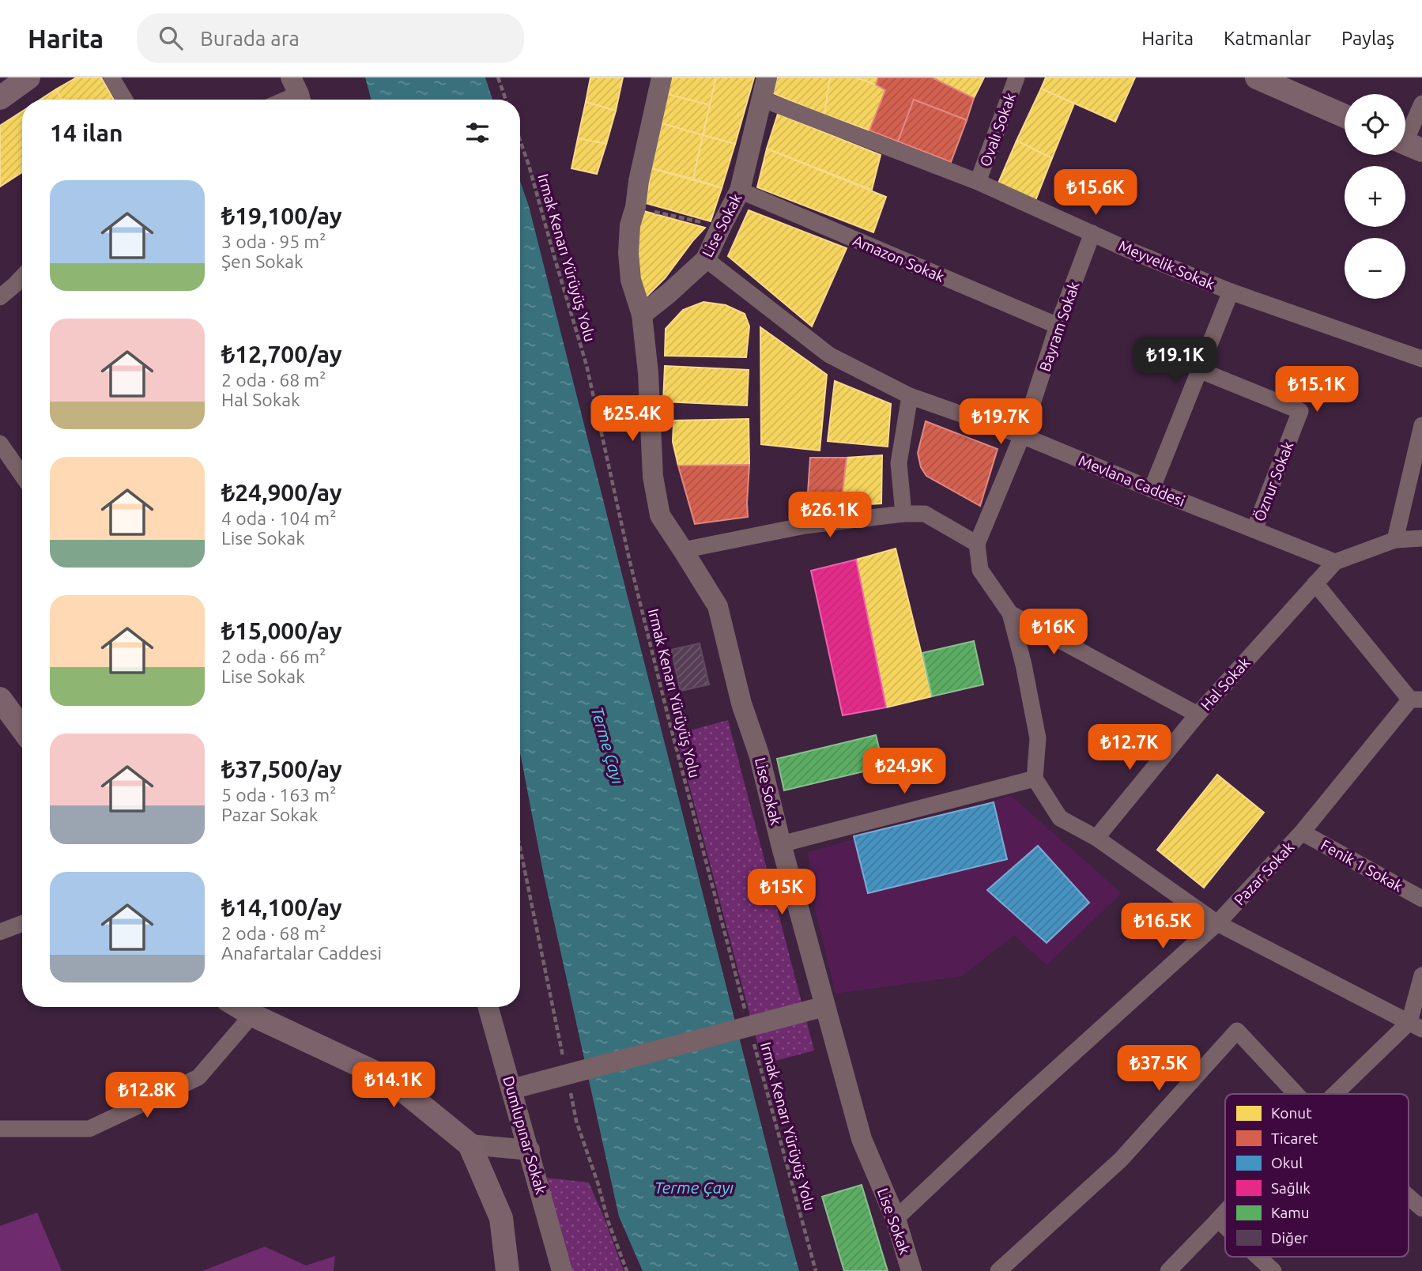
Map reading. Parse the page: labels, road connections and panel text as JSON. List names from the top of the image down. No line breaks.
{"streets":{"street":["Ovalı Sokak","Lise Sokak","Amazon Sokak","Meyvelik Sokak","Bayram Sokak","Mevlana Caddesi","Öznur Sokak","Hal Sokak","Fenik 1 Sokak","Pazar Sokak","Dumlupınar Sokak"],"path":["Irmak Kenarı Yürüyüş Yolu"]},"crossings":[["Ovalı Sokak","Meyvelik Sokak"],["Lise Sokak","Amazon Sokak"],["Lise Sokak","Meyvelik Sokak"],["Lise Sokak","Mevlana Caddesi"],["Lise Sokak","Pazar Sokak"],["Amazon Sokak","Bayram Sokak"],["Meyvelik Sokak","Bayram Sokak"],["Bayram Sokak","Mevlana Caddesi"],["Mevlana Caddesi","Öznur Sokak"],["Mevlana Caddesi","Hal Sokak"],["Fenik 1 Sokak","Pazar Sokak"]],"water":["Terme Çayı"],"legend":["Konut","Ticaret","Okul","Sağlık","Kamu","Diğer"],"page":{"header":"Harita","search":"Burada ara","nav":["Harita","Katmanlar","Paylaş"],"map_buttons":["+","−"],"heading":"14 ilan","list":[{"name":"₺19,100/ay","note":"3 oda · 95 m² · Şen Sokak"},{"name":"₺12,700/ay","note":"2 oda · 68 m² · Hal Sokak"},{"name":"₺24,900/ay","note":"4 oda · 104 m² · Lise Sokak"},{"name":"₺15,000/ay","note":"2 oda · 66 m² · Lise Sokak"},{"name":"₺37,500/ay","note":"5 oda · 163 m² · Pazar Sokak"},{"name":"₺14,100/ay","note":"2 oda · 68 m² · Anafartalar Caddesi"}],"price":["₺15.6K","₺19.1K","₺15.1K","₺25.4K","₺19.7K","₺26.1K","₺16K","₺12.7K","₺24.9K","₺15K","₺16.5K","₺37.5K","₺14.1K","₺12.8K"]}}
